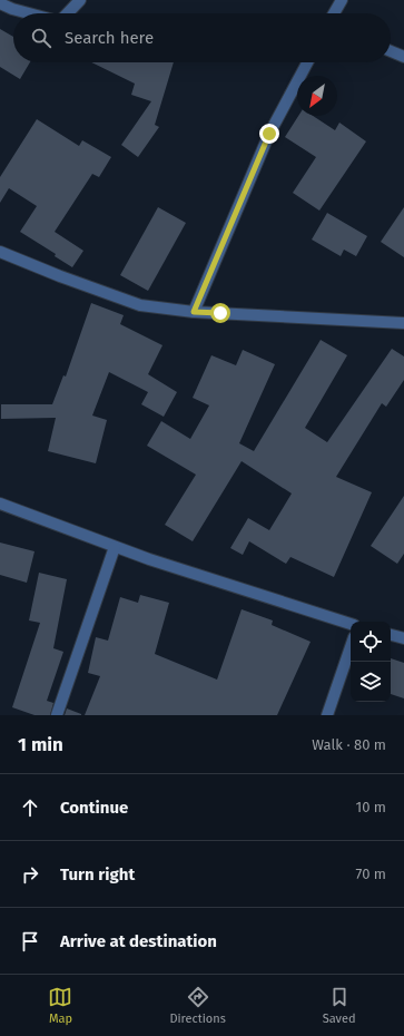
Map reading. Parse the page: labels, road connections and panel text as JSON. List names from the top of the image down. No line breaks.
{"north":"bottom left","page":{"search":"Search here","heading":["1 min","Walk · 80 m"],"list":[["Continue","10 m"],["Turn right","70 m"],"Arrive at destination"],"nav":["Map","Directions","Saved"]}}
